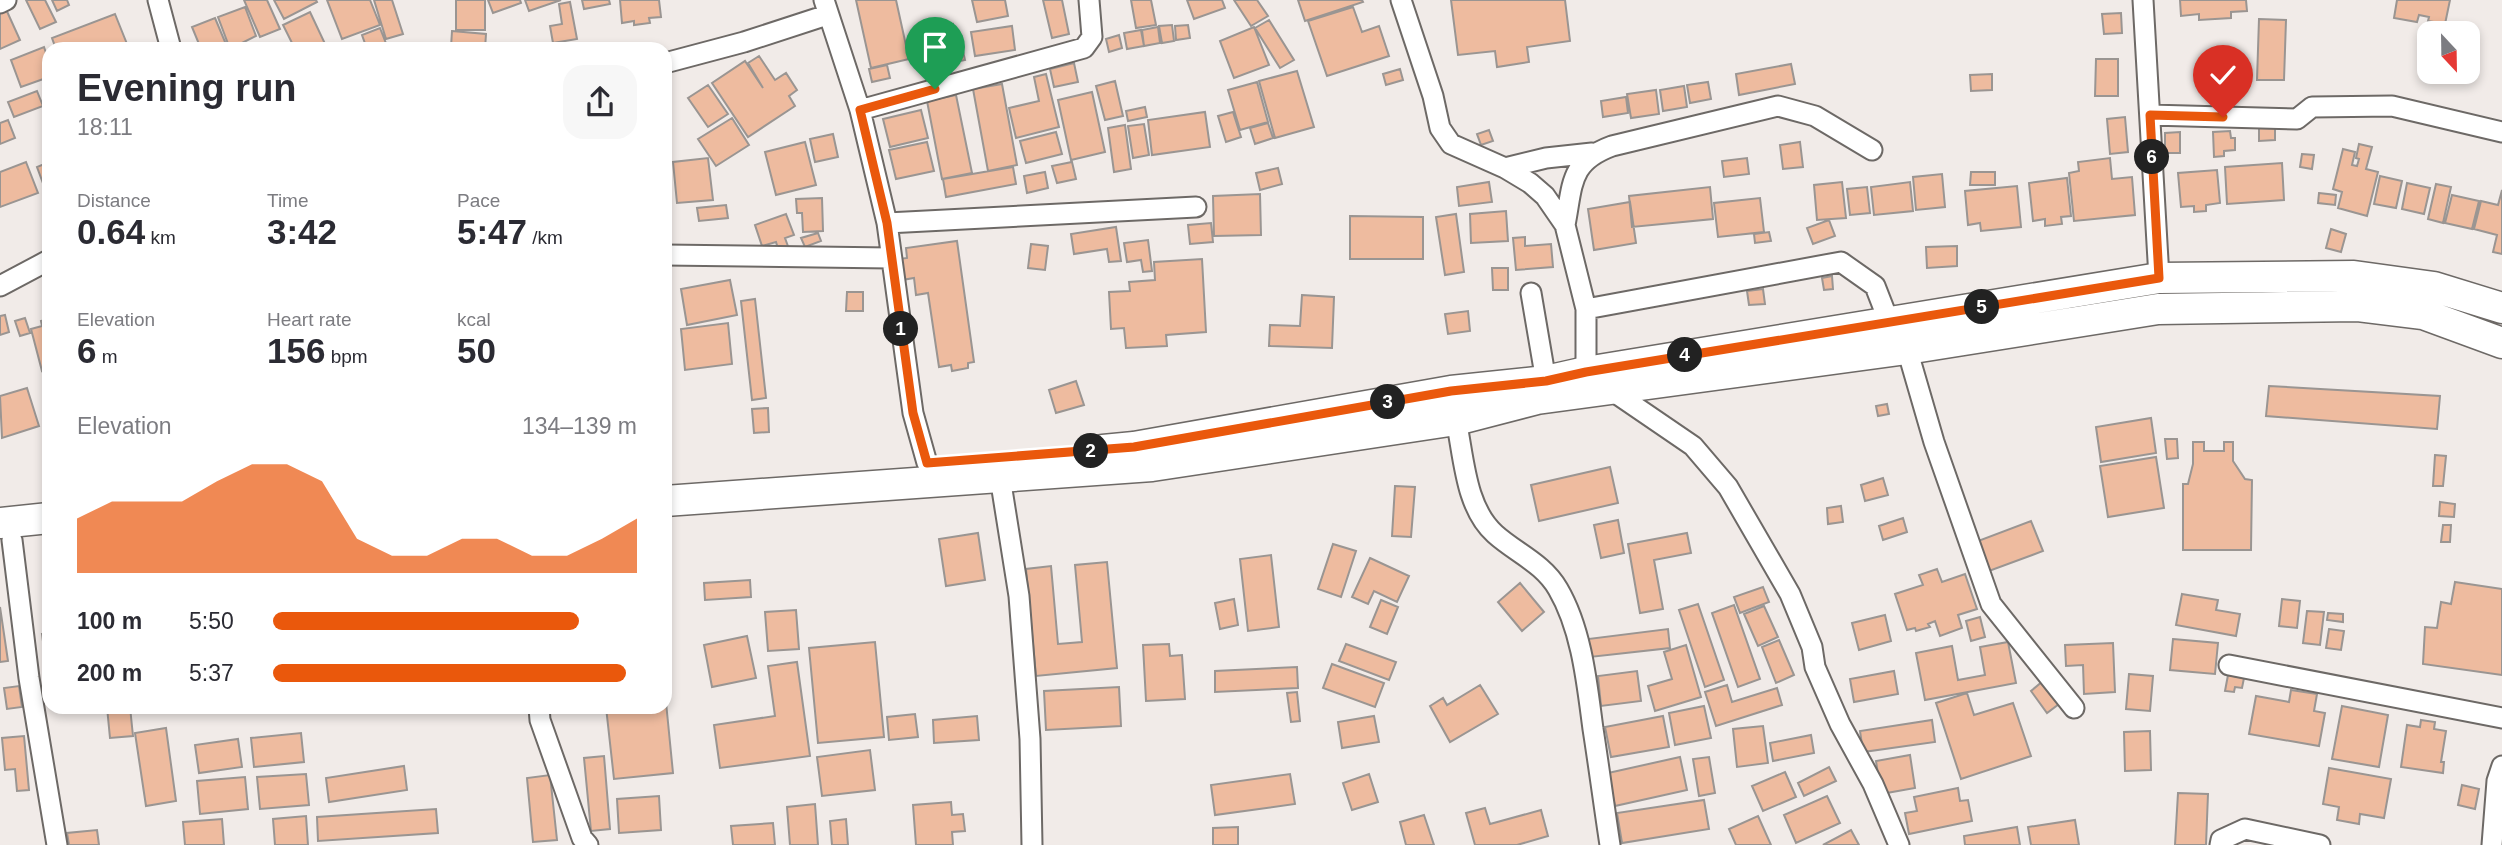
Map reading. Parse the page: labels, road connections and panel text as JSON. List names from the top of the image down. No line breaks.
{"north":"bottom","page":{"heading":["Evening run","18:11"],"pins":["6","5","1","4","3","2"],"stats":[["Distance","0.64 km"],["Time","3:42"],["Pace","5:47 /km"],["Elevation","6 m"],["Heart rate","156 bpm"],["kcal","50"]],"chart":["Elevation","134–139 m"],"list":[{"name":"100 m","note":"5:50"},{"name":"200 m","note":"5:37"}]}}
